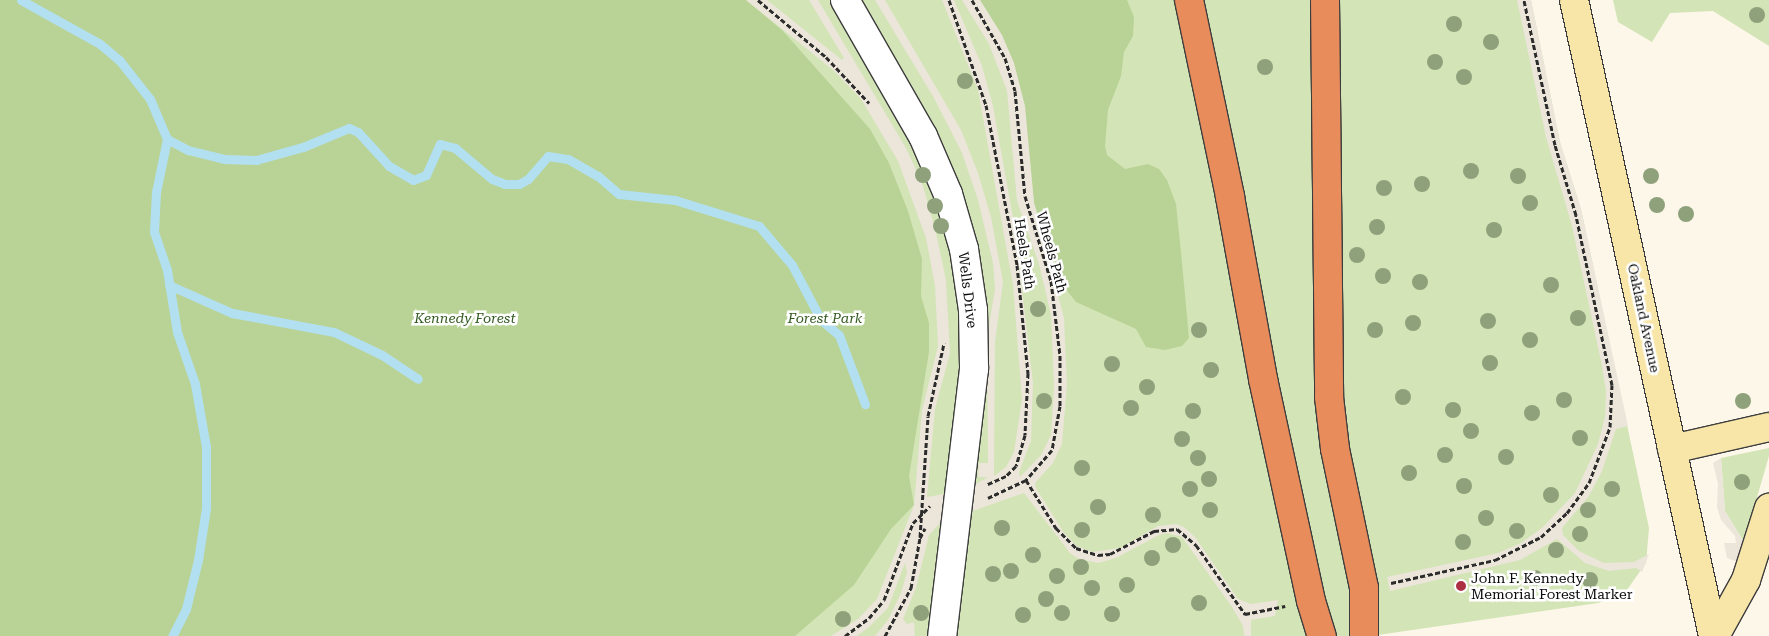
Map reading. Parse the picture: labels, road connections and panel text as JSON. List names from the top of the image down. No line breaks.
{"streets":{"street":["Wells Drive","Oakland Avenue"],"path":["Wheels Path","Heels Path"]},"parks":["Kennedy Forest","Forest Park"],"places":["John F. Kennedy Memorial Forest Marker"]}
